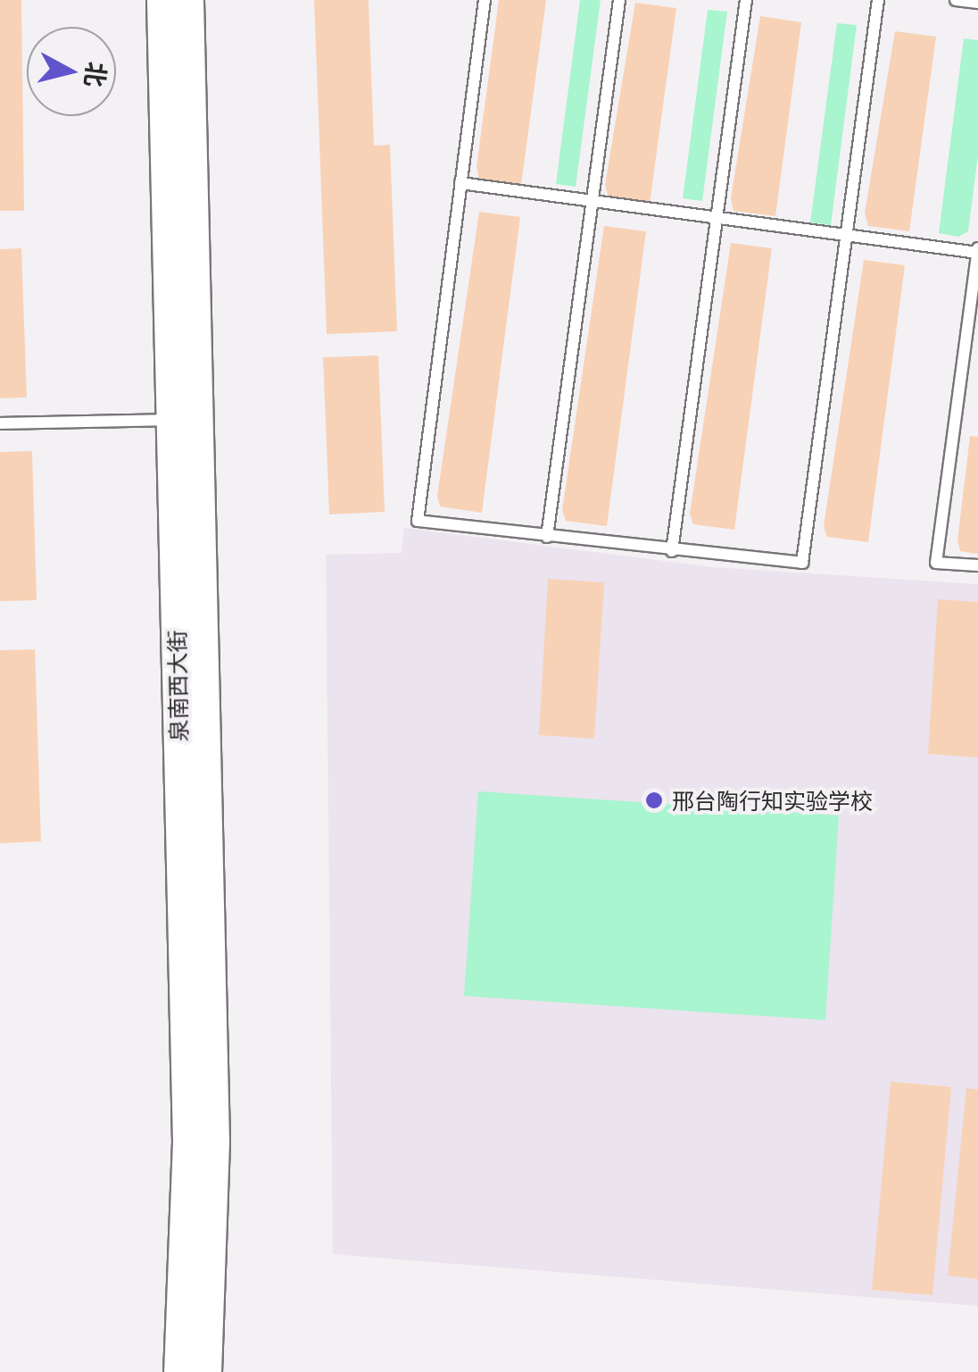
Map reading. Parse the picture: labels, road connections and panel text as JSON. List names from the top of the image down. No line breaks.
{"streets":{"main road":["泉南西大街"]},"places":["邢台陶行知实验学校"],"north":"right"}
